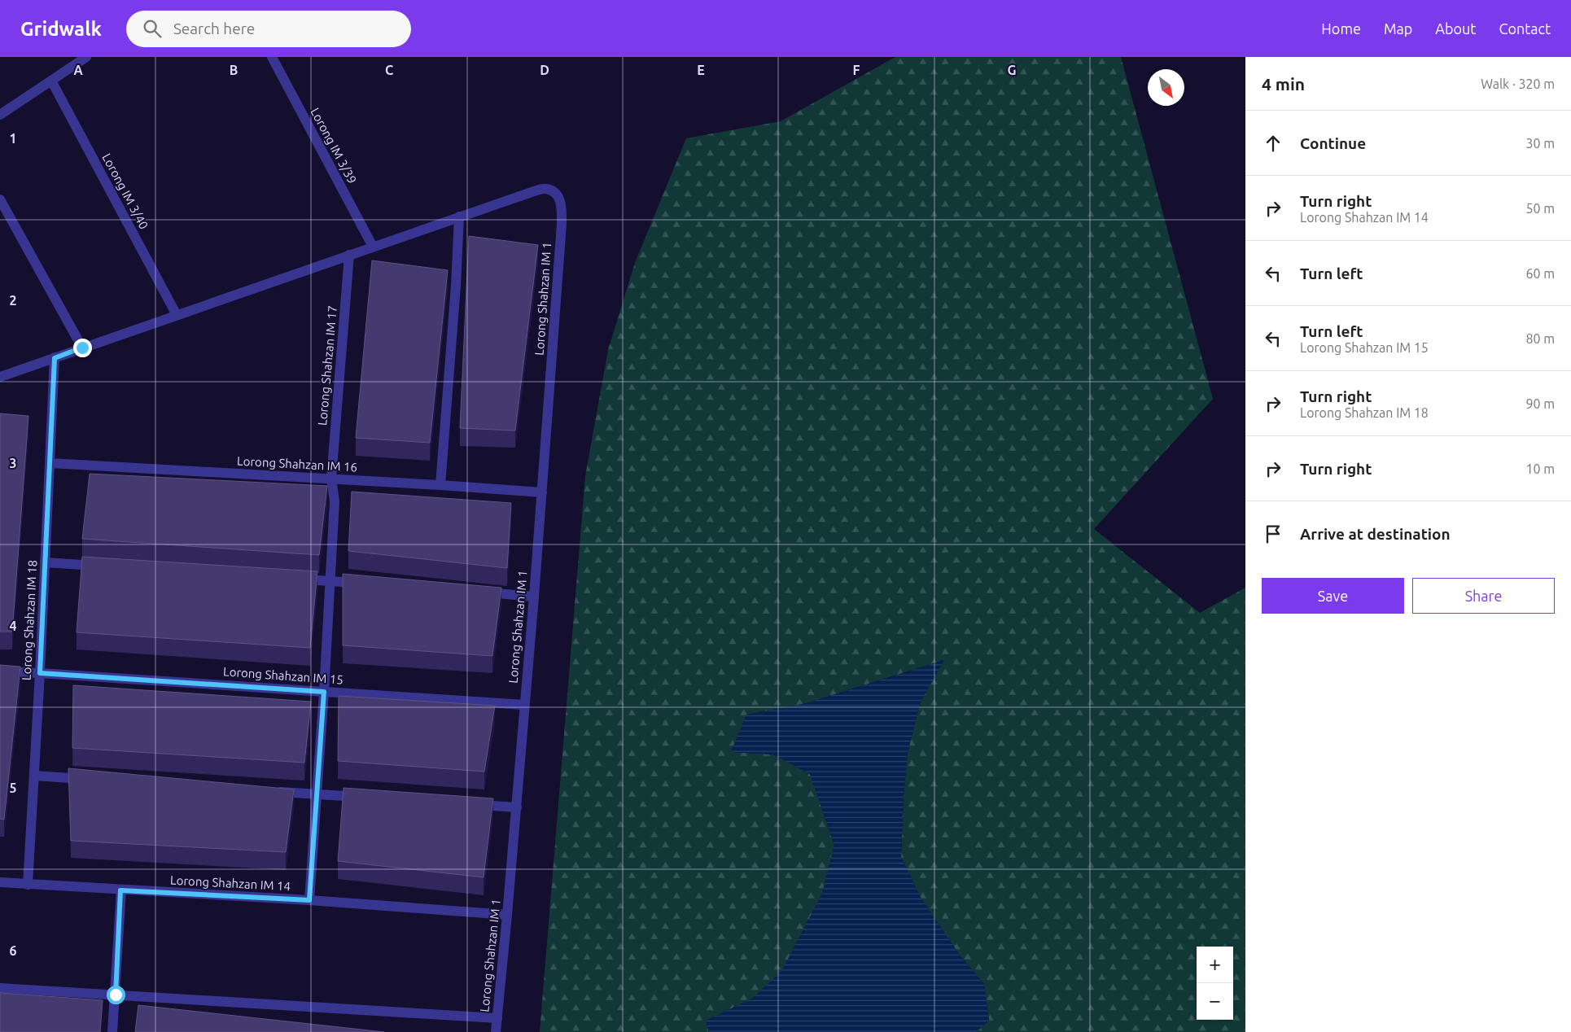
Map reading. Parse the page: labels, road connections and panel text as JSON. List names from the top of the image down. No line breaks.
{"streets":{"street":["Lorong IM 3/39","Lorong IM 3/40","Lorong Shahzan IM 1","Lorong Shahzan IM 17","Lorong Shahzan IM 16","Lorong Shahzan IM 18","Lorong Shahzan IM 15","Lorong Shahzan IM 14"]},"crossings":[["Lorong Shahzan IM 1","Lorong Shahzan IM 16"],["Lorong Shahzan IM 1","Lorong Shahzan IM 15"],["Lorong Shahzan IM 1","Lorong Shahzan IM 14"],["Lorong Shahzan IM 17","Lorong Shahzan IM 16"],["Lorong Shahzan IM 17","Lorong Shahzan IM 15"],["Lorong Shahzan IM 17","Lorong Shahzan IM 14"],["Lorong Shahzan IM 16","Lorong Shahzan IM 18"],["Lorong Shahzan IM 18","Lorong Shahzan IM 15"],["Lorong Shahzan IM 18","Lorong Shahzan IM 14"]],"north":"bottom right","page":{"header":"Gridwalk","search":"Search here","nav":["Home","Map","About","Contact"],"heading":["4 min","Walk · 320 m"],"list":[["Continue","30 m"],["Turn right","Lorong Shahzan IM 14","50 m"],["Turn left","60 m"],["Turn left","Lorong Shahzan IM 15","80 m"],["Turn right","Lorong Shahzan IM 18","90 m"],["Turn right","10 m"],"Arrive at destination"],"buttons":["Save","Share"],"map_buttons":["+","−"]},"grid":{"columns":["A","B","C","D","E","F","G"],"rows":["1","2","3","4","5","6"]}}
